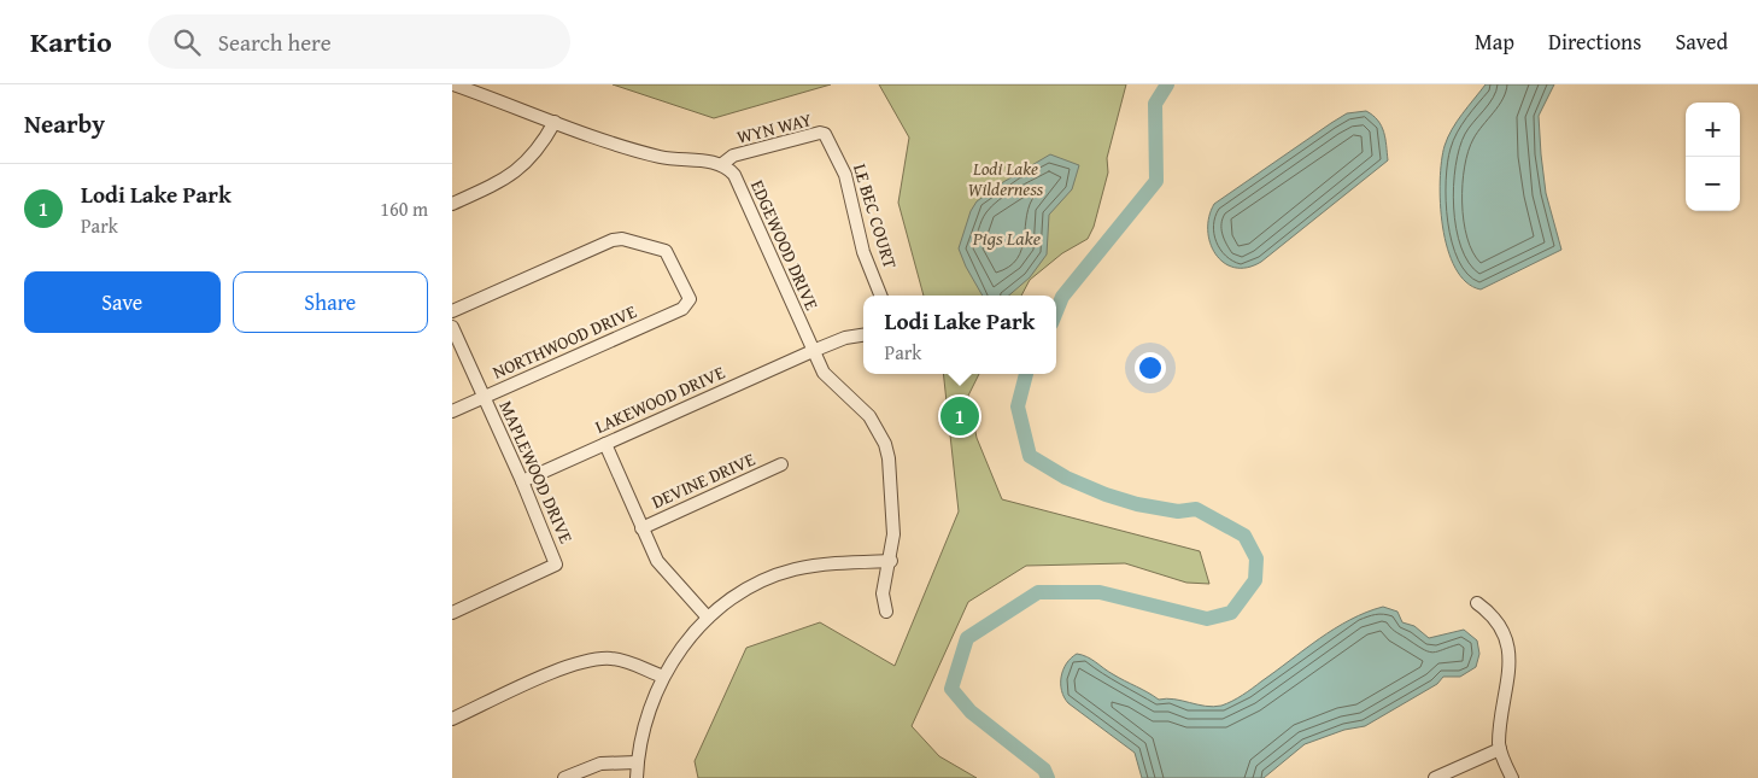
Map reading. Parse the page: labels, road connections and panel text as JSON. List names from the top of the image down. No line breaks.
{"streets":{"street":["WYN WAY","LE BEC COURT","EDGEWOOD DRIVE","NORTHWOOD DRIVE","LAKEWOOD DRIVE","MAPLEWOOD DRIVE","DEVINE DRIVE"]},"crossings":[["WYN WAY","LE BEC COURT"],["WYN WAY","EDGEWOOD DRIVE"],["EDGEWOOD DRIVE","LAKEWOOD DRIVE"],["NORTHWOOD DRIVE","MAPLEWOOD DRIVE"],["LAKEWOOD DRIVE","MAPLEWOOD DRIVE"]],"water":["Pigs Lake"],"parks":["Lodi Lake Wilderness"],"page":{"header":"Kartio","search":"Search here","nav":["Map","Directions","Saved"],"heading":"Nearby","map_buttons":["+","−"],"list":[{"mark":"1","name":"Lodi Lake Park","note":"Park","value":"160 m"}],"buttons":["Save","Share"],"popup":["Lodi Lake Park","Park"],"pins":"1"}}
